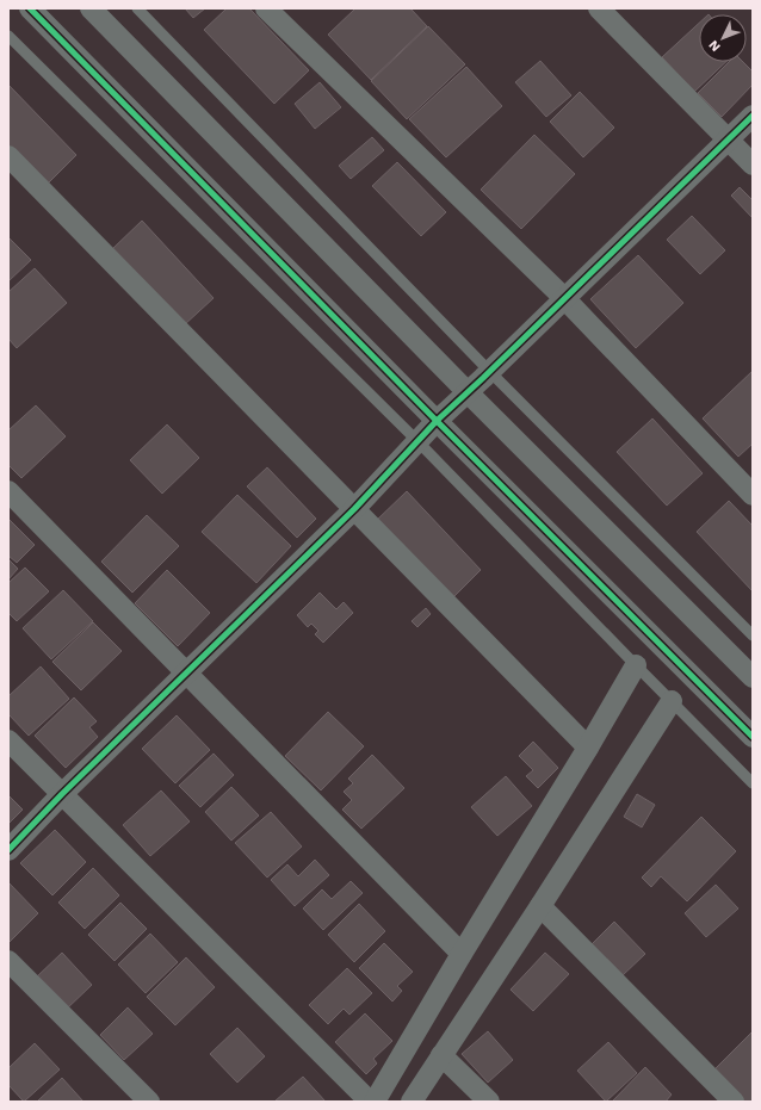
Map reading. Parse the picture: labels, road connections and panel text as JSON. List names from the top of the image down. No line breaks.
{"north":"bottom left"}
